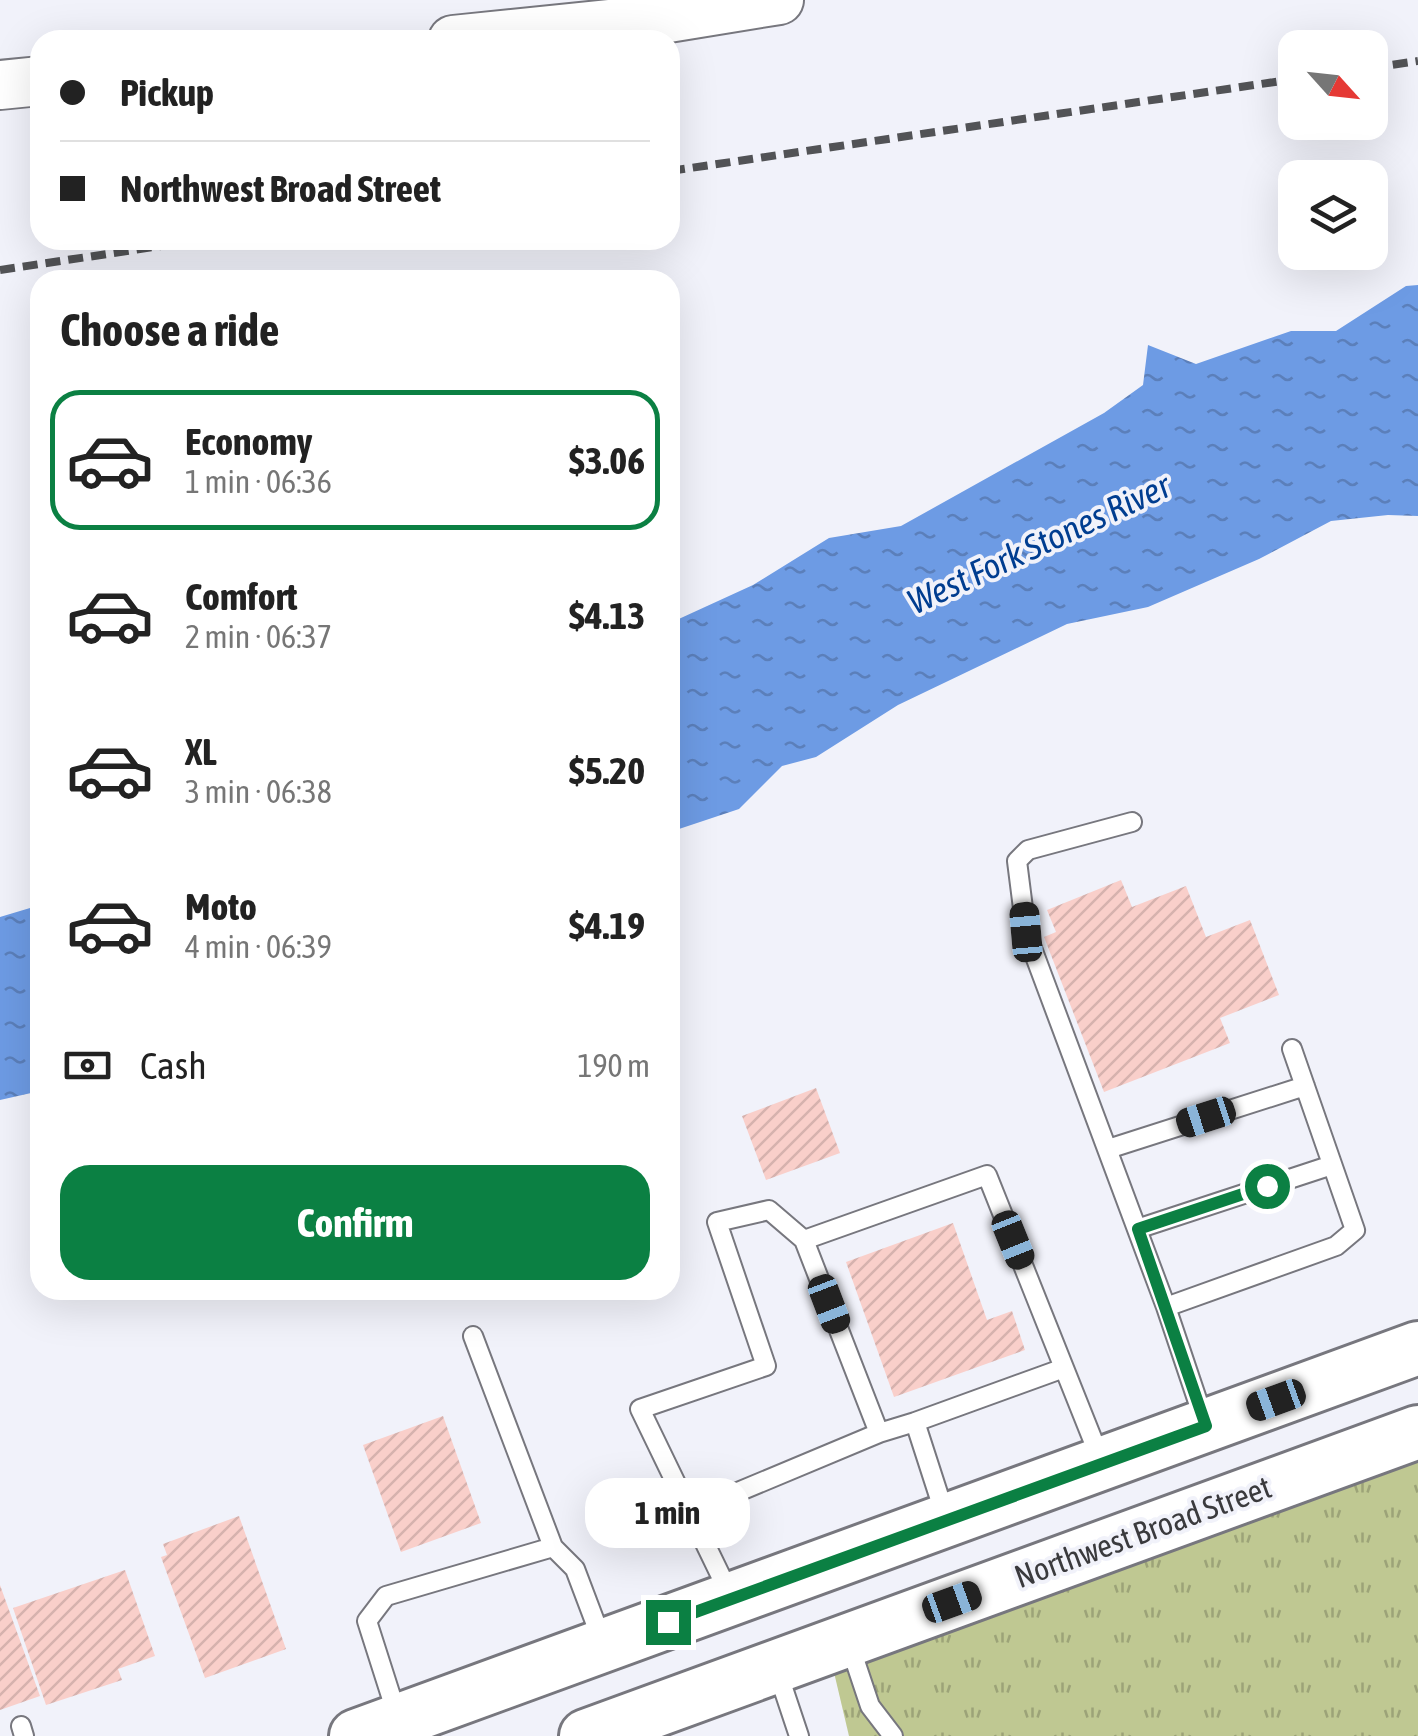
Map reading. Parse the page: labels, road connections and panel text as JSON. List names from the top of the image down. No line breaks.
{"streets":{"main road":["Northwest Broad Street"]},"water":["West Fork Stones River"],"north":"bottom right","page":{"banner":["Pickup","Northwest Broad Street"],"heading":"Choose a ride","list":[{"name":"Economy","note":"1 min · 06:36","value":"$3.06"},{"name":"Comfort","note":"2 min · 06:37","value":"$4.13"},{"name":"XL","note":"3 min · 06:38","value":"$5.20"},{"name":"Moto","note":"4 min · 06:39","value":"$4.19"}],"pay":["Cash","190 m"],"buttons":"Confirm","bubble":"1 min"}}
